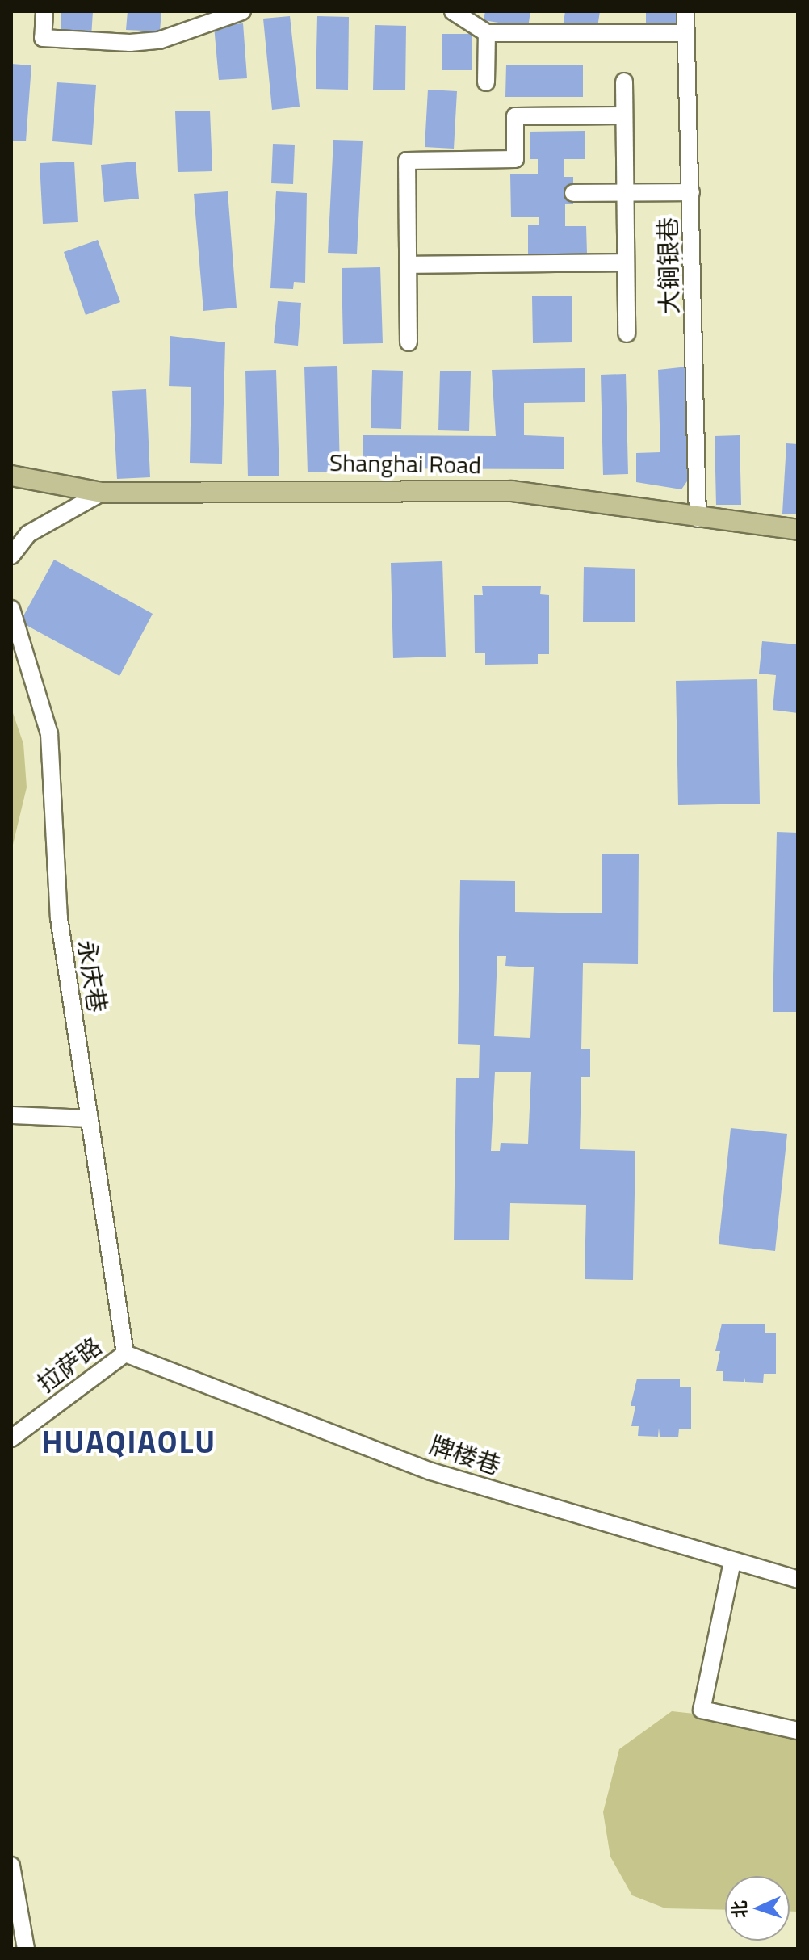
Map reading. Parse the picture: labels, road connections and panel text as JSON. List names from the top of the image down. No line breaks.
{"streets":{"main road":["Shanghai Road"],"street":["大锏银巷","永庆巷","拉萨路","牌楼巷"]},"crossings":[["大锏银巷","Shanghai Road"],["永庆巷","拉萨路"],["永庆巷","牌楼巷"],["拉萨路","牌楼巷"]],"districts":["HUAQIAOLU"],"north":"left"}
